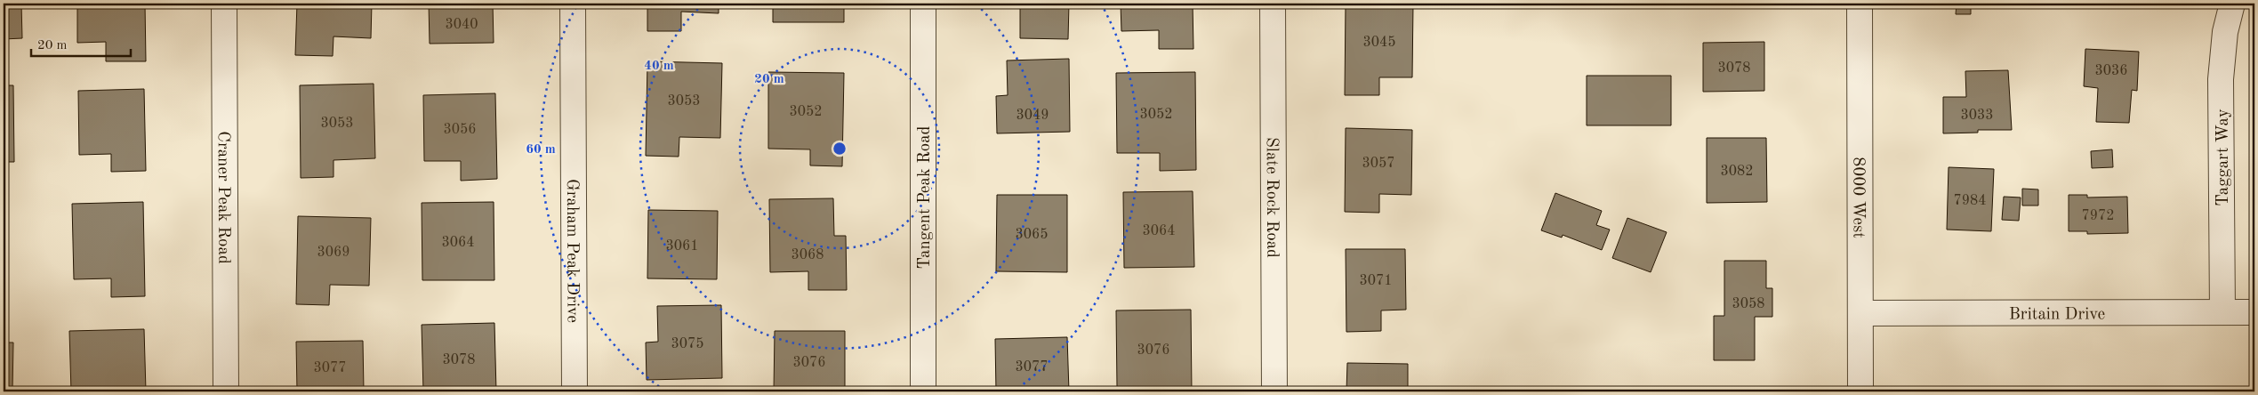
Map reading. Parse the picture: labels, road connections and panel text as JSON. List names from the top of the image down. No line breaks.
{"streets":{"street":["Taggart Way","Craner Peak Road","Tangent Peak Road","Slate Rock Road","8000 West","Graham Peak Drive","Britain Drive"]},"crossings":[["Taggart Way","Britain Drive"],["8000 West","Britain Drive"]],"house_numbers":["3040","3045","3078","3036","3053","3052","3052","3049","3033","3053","3056","3057","3082","7984","7972","3064","3065","3064","3061","3069","3068","3071","3058","3075","3076","3078","3076","3077","3077"],"scale_bar":"20 m","rings":["40 m","20 m","60 m"]}
